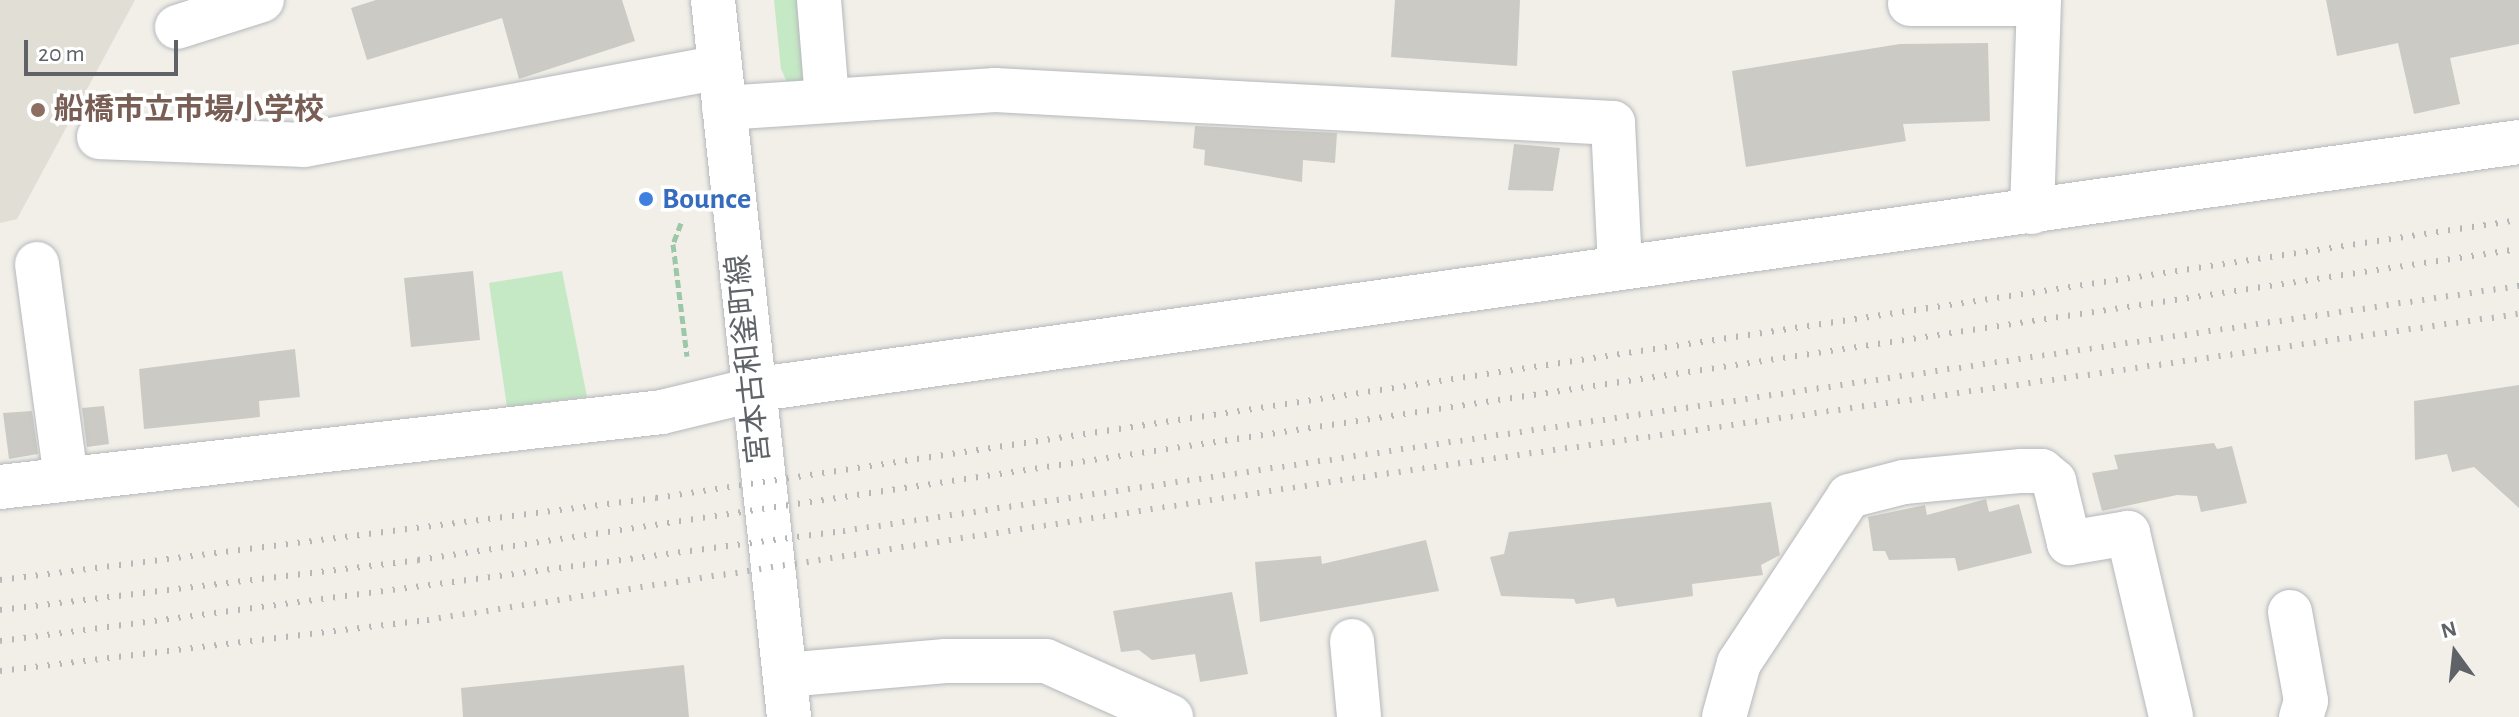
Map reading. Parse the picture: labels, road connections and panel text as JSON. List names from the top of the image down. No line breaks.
{"streets":{"street":["宮本古和釜町線"]},"places":["船橋市立市場小学校","Bounce"],"scale_bar":"20 m","north":"top"}
